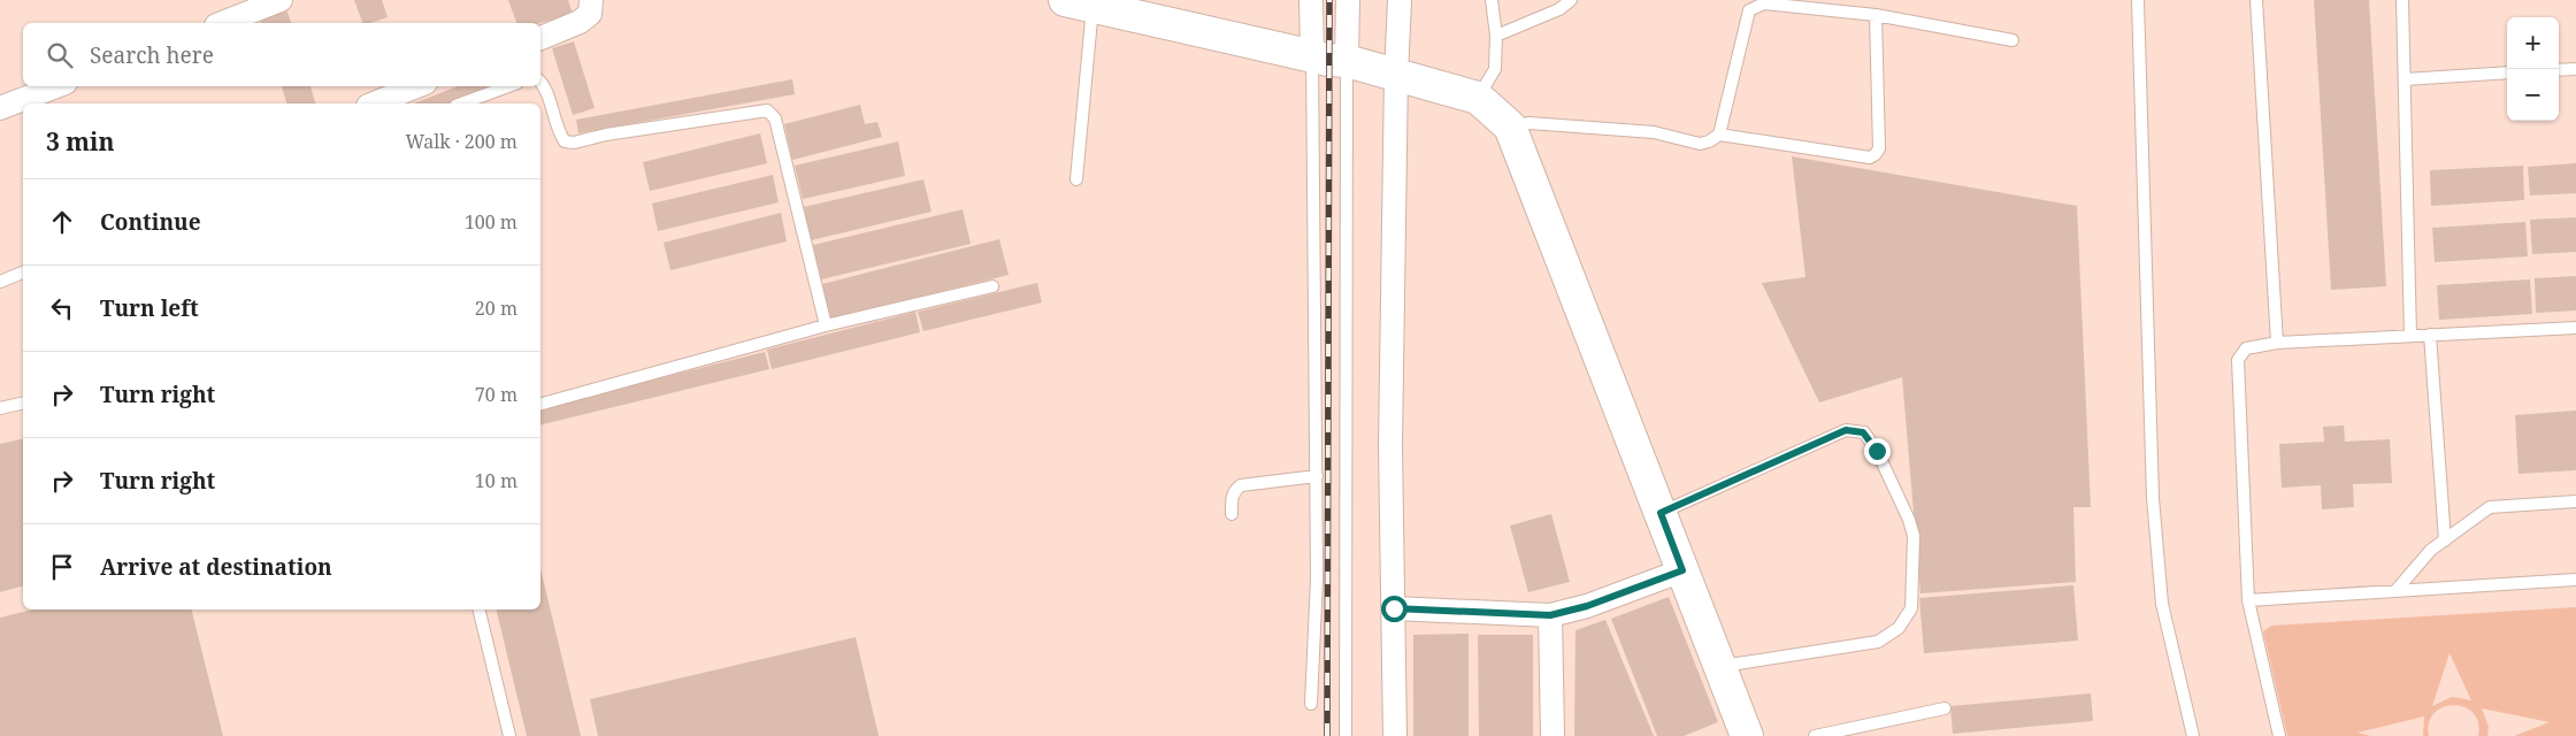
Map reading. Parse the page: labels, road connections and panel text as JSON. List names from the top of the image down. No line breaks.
{"page":{"map_buttons":["+","−"],"search":"Search here","heading":["3 min","Walk · 200 m"],"list":[["Continue","100 m"],["Turn left","20 m"],["Turn right","70 m"],["Turn right","10 m"],"Arrive at destination"]}}
